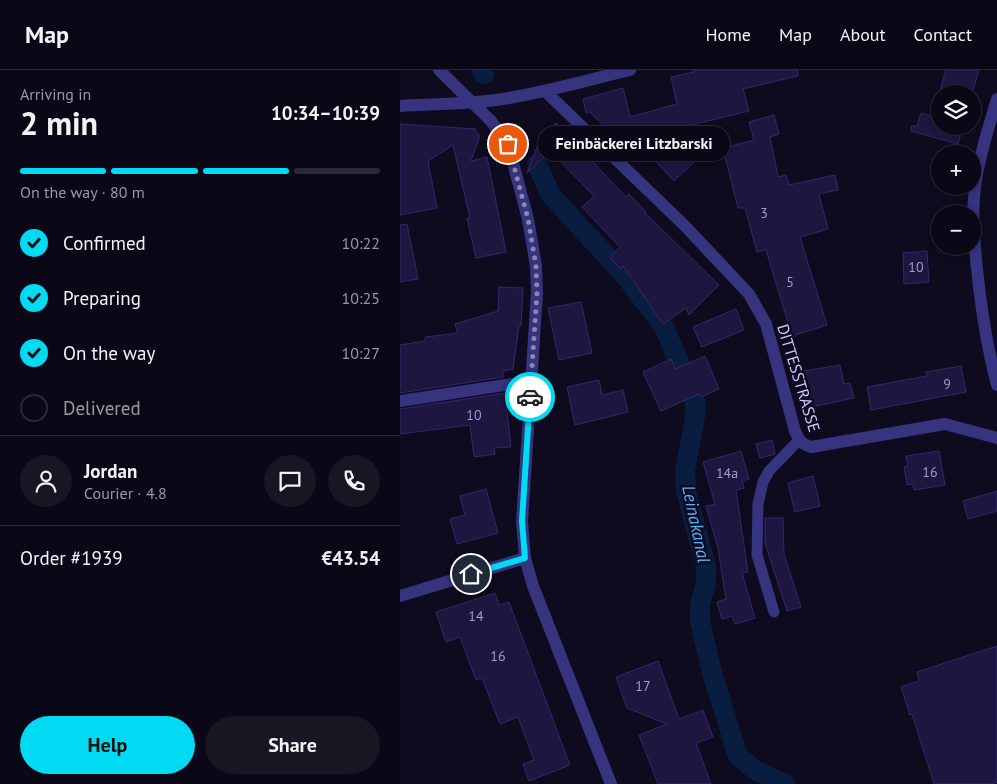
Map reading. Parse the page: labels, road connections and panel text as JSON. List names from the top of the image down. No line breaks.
{"streets":{"street":["DITTESSTRASSE"]},"water":["Leinakanal"],"places":["Feinbäckerei Litzbarski"],"house_numbers":["3","10","5","9","10","16","14a","14","16","17"],"page":{"header":"Map","nav":["Home","Map","About","Contact"],"heading":["2 min","Arriving in","10:34–10:39"],"panel":["Jordan","Courier · 4.8","Order #1939","€43.54"],"map_buttons":["+","−"],"bubble":"Feinbäckerei Litzbarski","bar":"On the way · 80 m","list":[["Confirmed","10:22"],["Preparing","10:25"],["On the way","10:27"],"Delivered"],"buttons":["Help","Share"]}}
